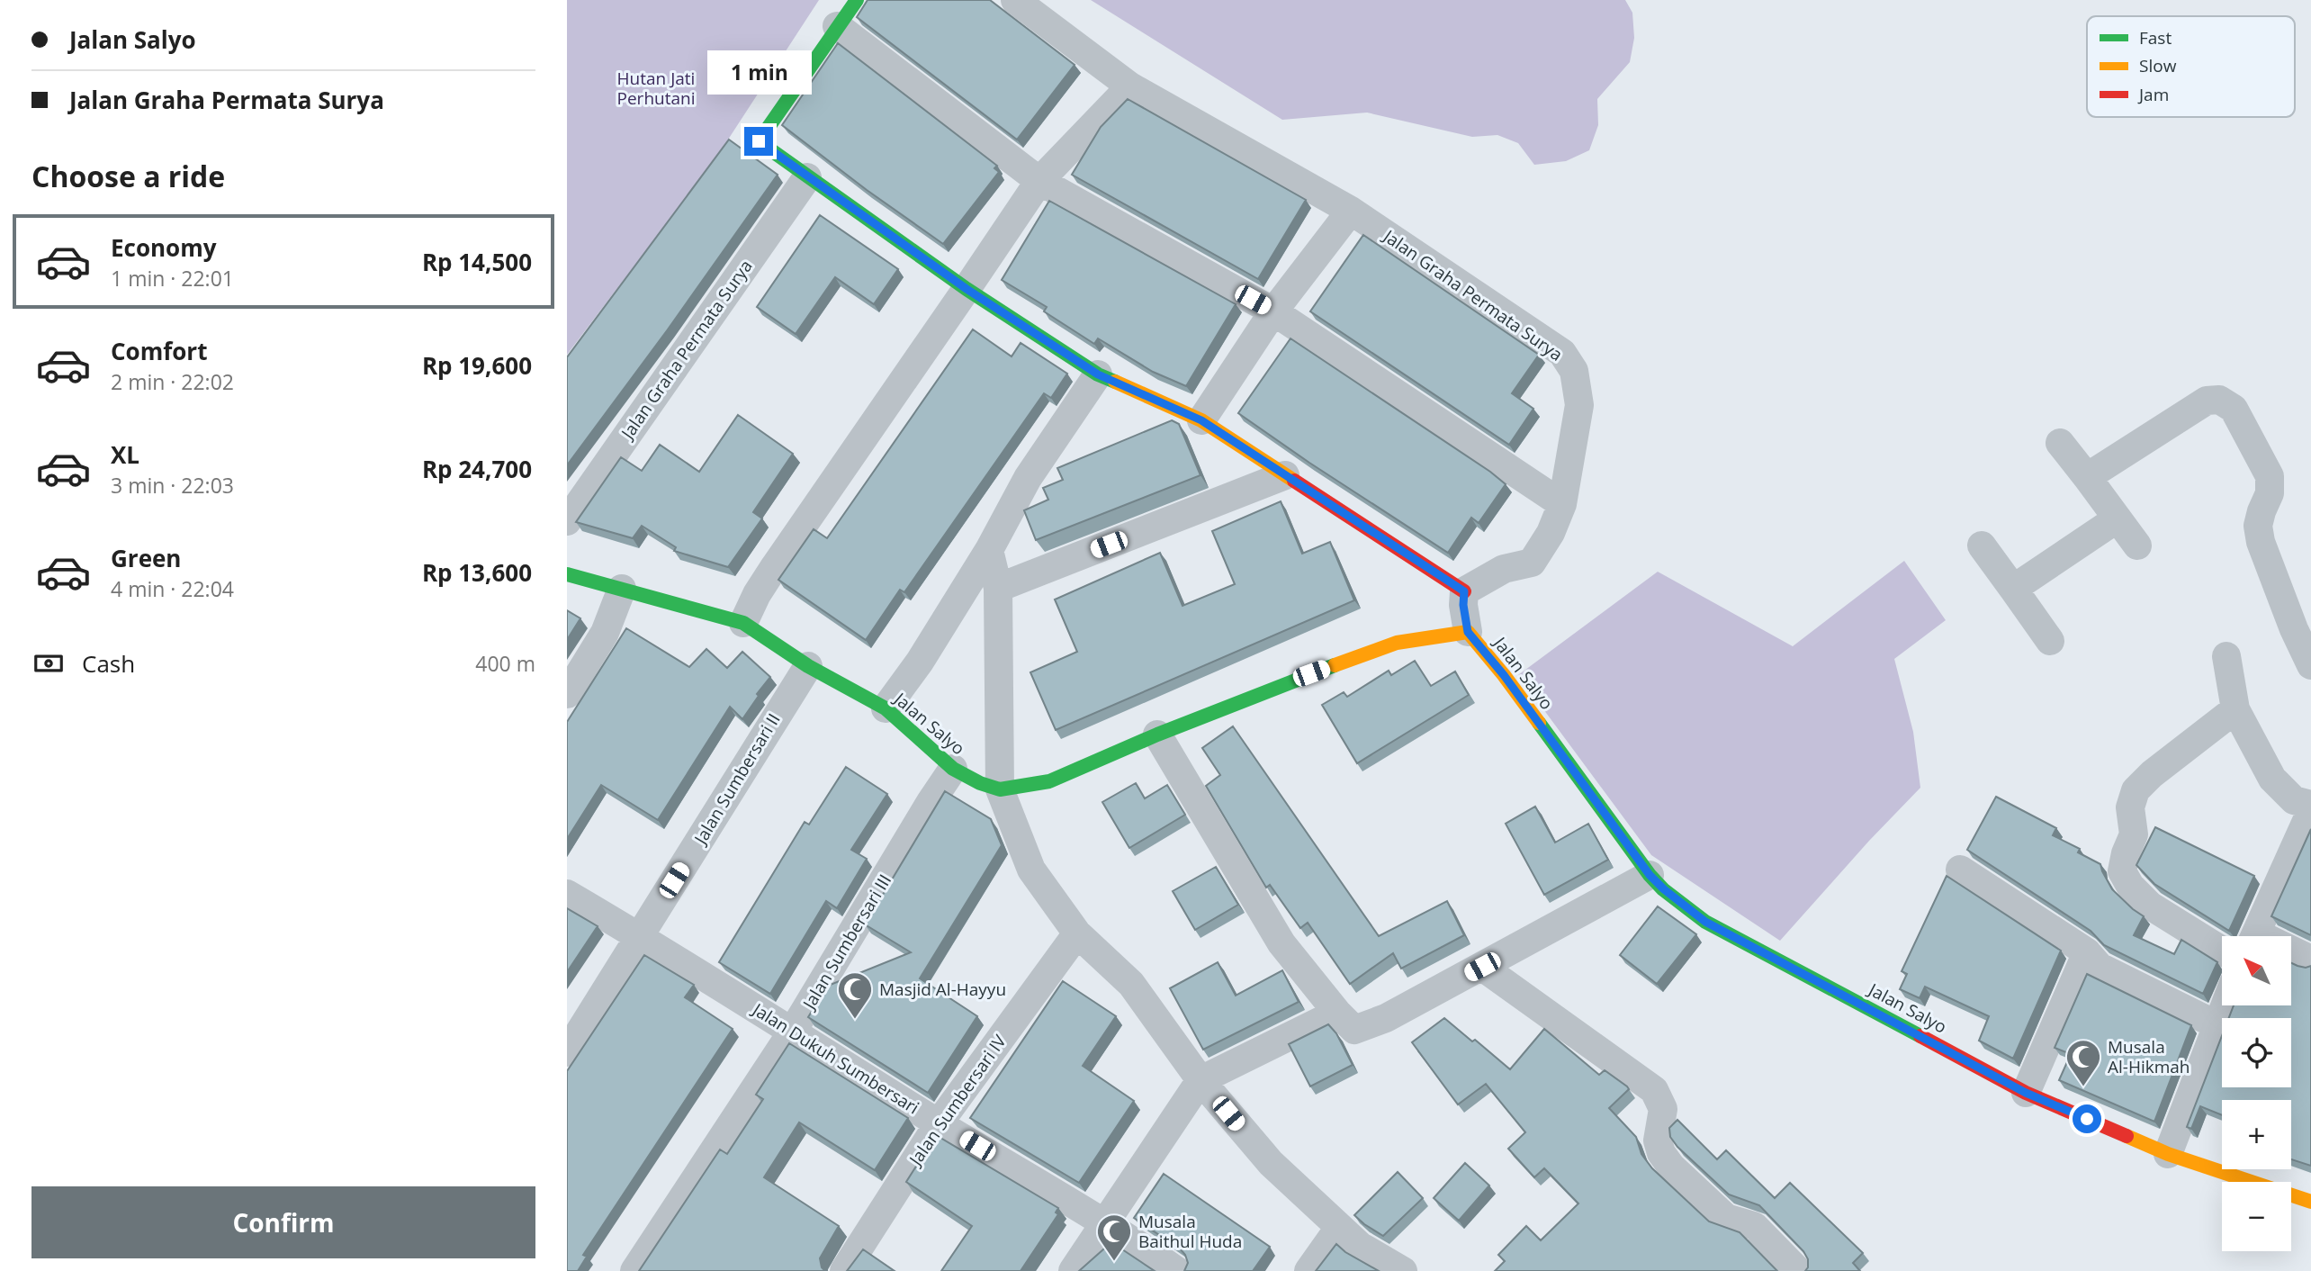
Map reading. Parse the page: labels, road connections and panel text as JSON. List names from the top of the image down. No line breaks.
{"streets":{"street":["Jalan Graha Permata Surya","Jalan Salyo","Jalan Sumbersari II","Jalan Sumbersari III","Jalan Dukuh Sumbersari","Jalan Sumbersari IV"]},"crossings":[["Jalan Salyo","Jalan Sumbersari II"],["Jalan Salyo","Jalan Sumbersari III"],["Jalan Sumbersari II","Jalan Dukuh Sumbersari"],["Jalan Sumbersari III","Jalan Dukuh Sumbersari"],["Jalan Dukuh Sumbersari","Jalan Sumbersari IV"]],"parks":["Hutan Jati Perhutani"],"places":{"mosque":["Masjid Al-Hayyu","Musala Al-Hikmah","Musala Baithul Huda"]},"legend":["Fast","Slow","Jam"],"north":"top left","page":{"banner":["Jalan Salyo","Jalan Graha Permata Surya"],"bubble":"1 min","heading":"Choose a ride","list":[{"name":"Economy","note":"1 min · 22:01","value":"Rp 14,500"},{"name":"Comfort","note":"2 min · 22:02","value":"Rp 19,600"},{"name":"XL","note":"3 min · 22:03","value":"Rp 24,700"},{"name":"Green","note":"4 min · 22:04","value":"Rp 13,600"}],"pay":["Cash","400 m"],"map_buttons":["+","−"],"buttons":"Confirm"}}
